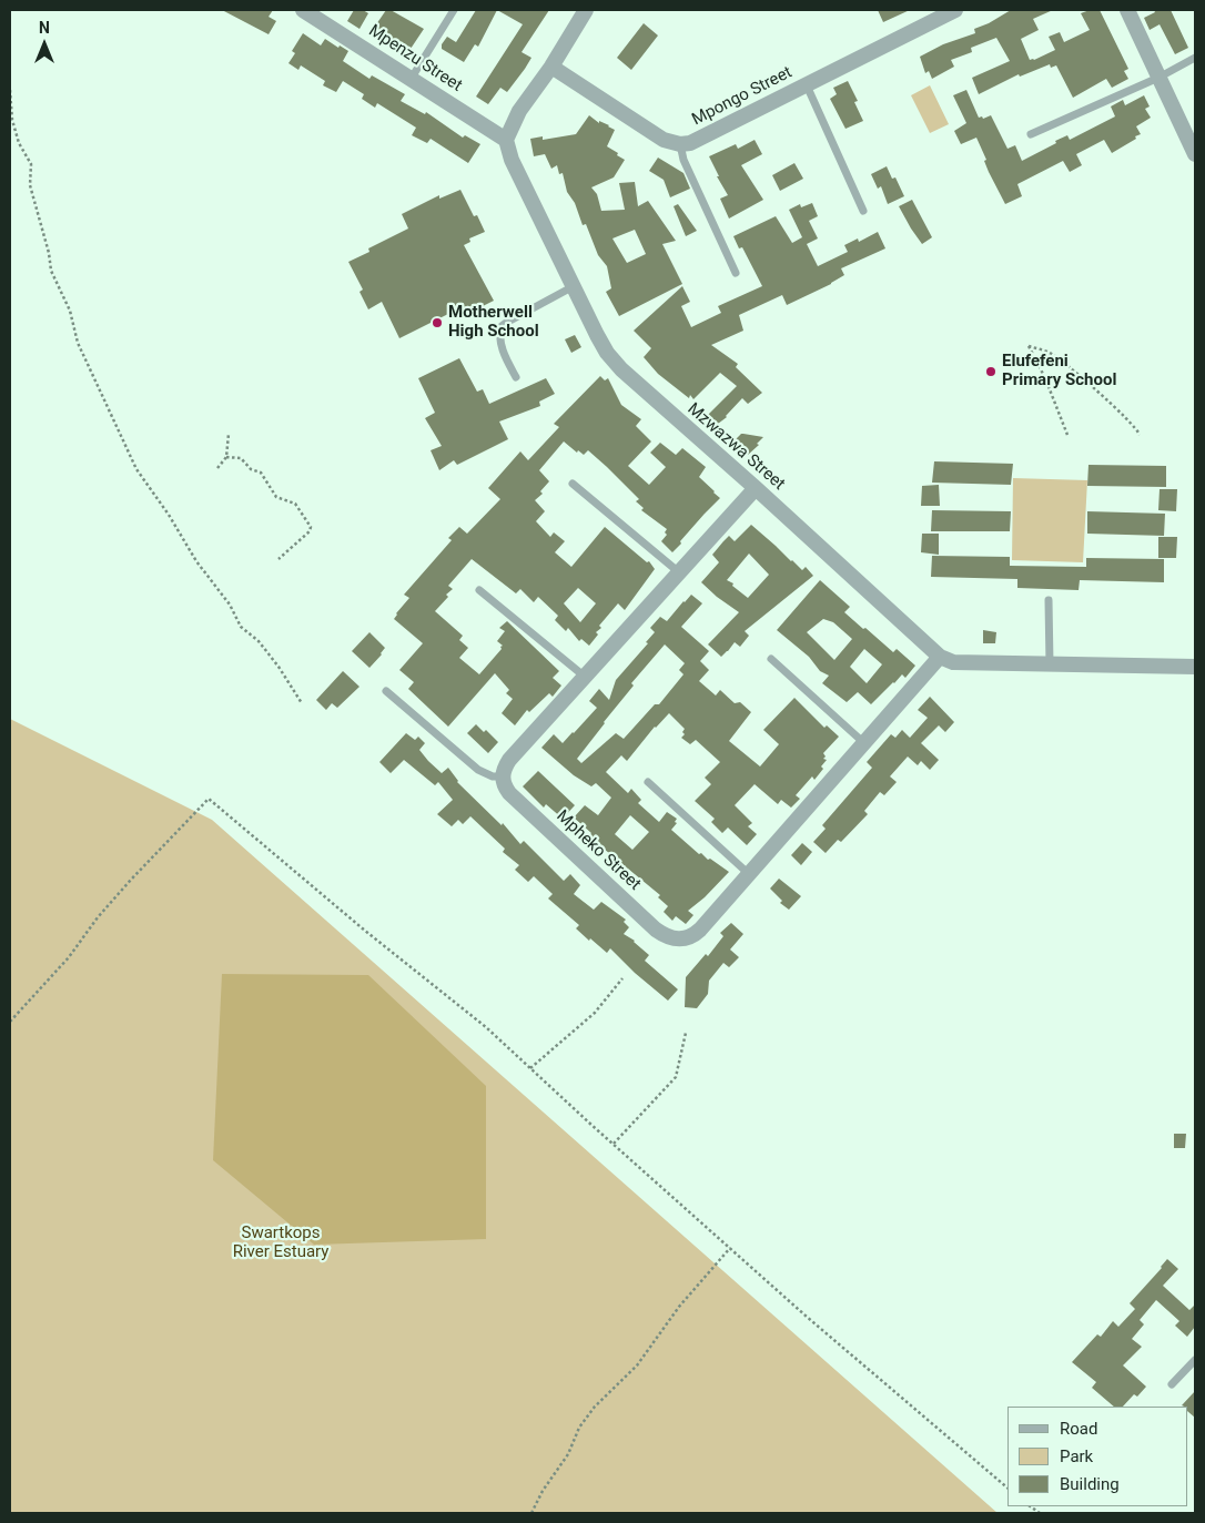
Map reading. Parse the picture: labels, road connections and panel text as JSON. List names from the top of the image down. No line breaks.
{"streets":{"street":["Mpenzu Street","Mpongo Street","Mzwazwa Street","Mpheko Street"]},"crossings":[["Mpenzu Street","Mzwazwa Street"],["Mzwazwa Street","Mpheko Street"]],"parks":["Swartkops River Estuary"],"places":["Motherwell High School","Elufefeni Primary School"],"legend":["Road","Park","Building"],"north":"top"}
